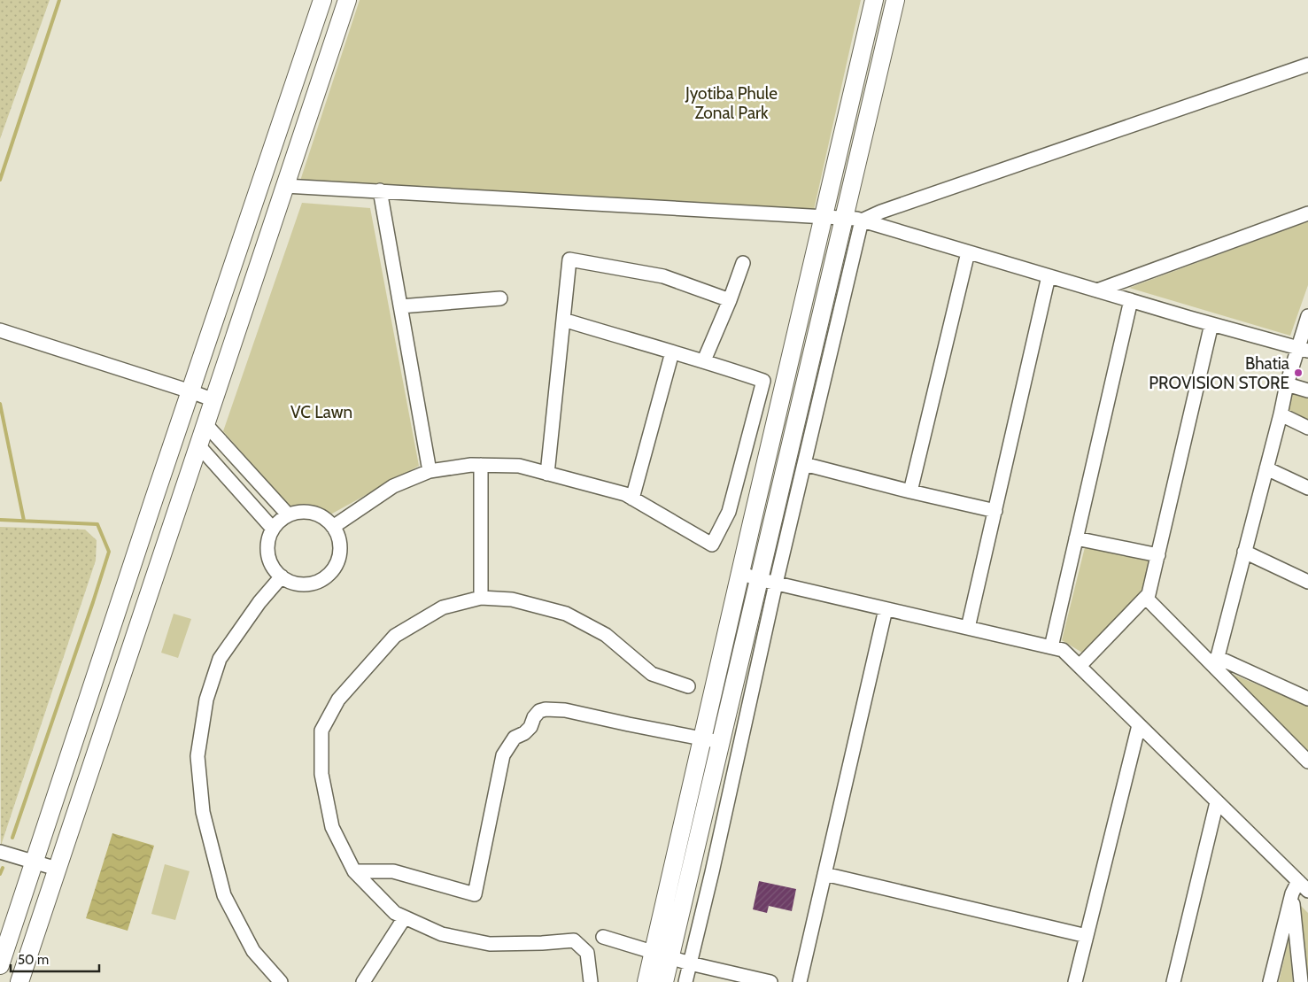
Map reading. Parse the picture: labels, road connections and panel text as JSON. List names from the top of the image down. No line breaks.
{"parks":["Jyotiba Phule Zonal Park","VC Lawn"],"places":["Bhatia PROVISION STORE"],"scale_bar":"50 m"}
